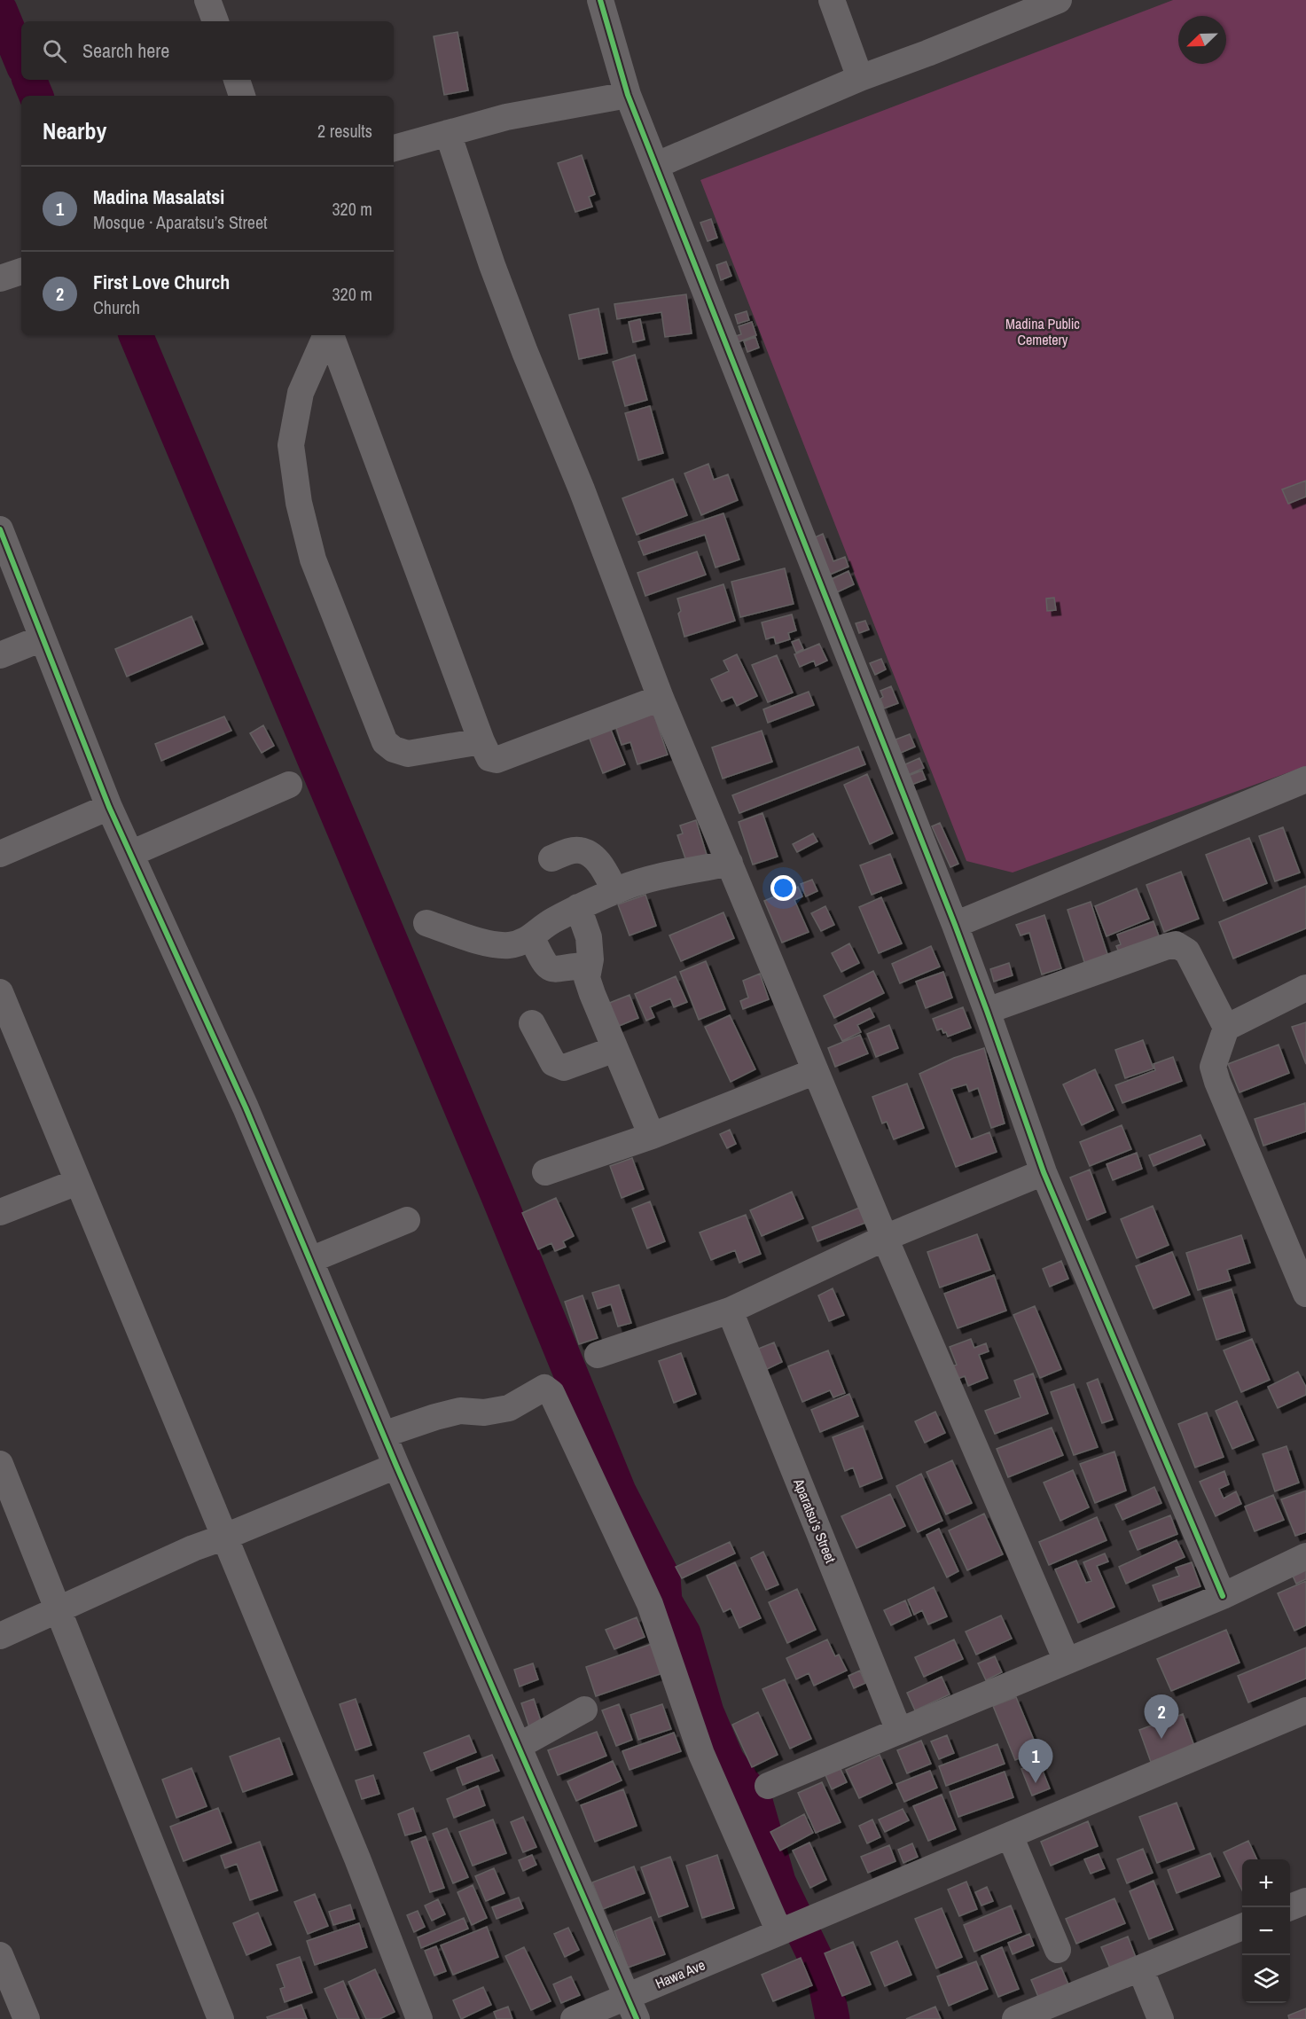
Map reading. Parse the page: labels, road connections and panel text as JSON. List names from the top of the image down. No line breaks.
{"streets":{"street":["Aparatsu’s Street","Hawa Ave"]},"parks":["Madina Public Cemetery"],"north":"bottom left","page":{"search":"Search here","heading":["Nearby","2 results"],"list":[{"mark":"1","name":"Madina Masalatsi","note":"Mosque · Aparatsu’s Street","value":"320 m"},{"mark":"2","name":"First Love Church","note":"Church","value":"320 m"}],"pins":["2","1"],"map_buttons":["+","−"]}}
